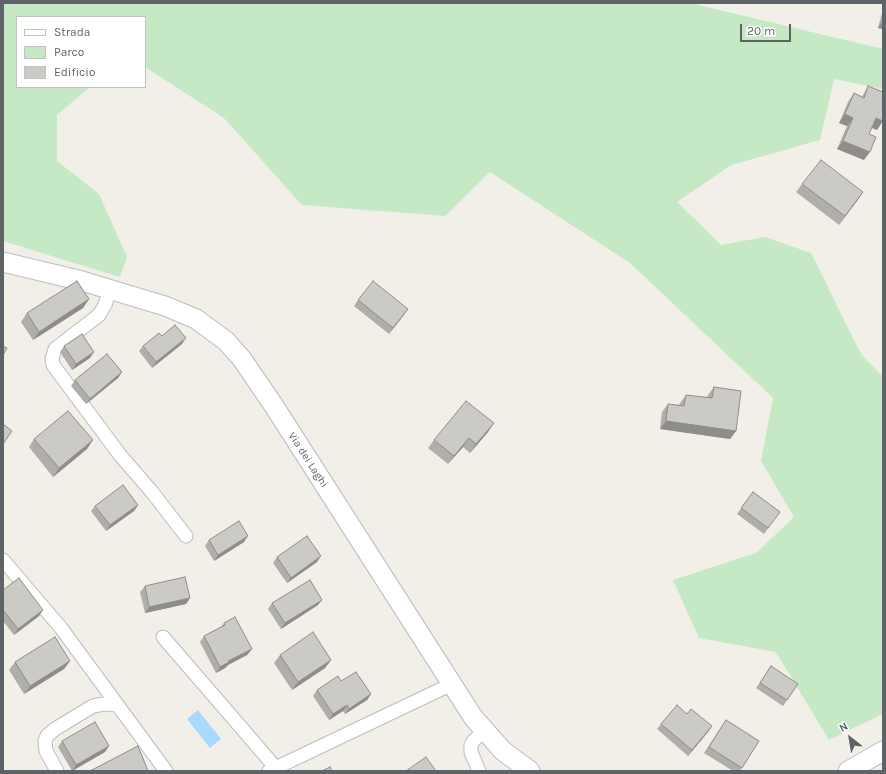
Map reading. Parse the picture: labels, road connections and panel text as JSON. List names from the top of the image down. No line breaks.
{"streets":{"main road":["Via dei Laghi"]},"legend":["Strada","Parco","Edificio"],"scale_bar":"20 m","north":"top left"}
